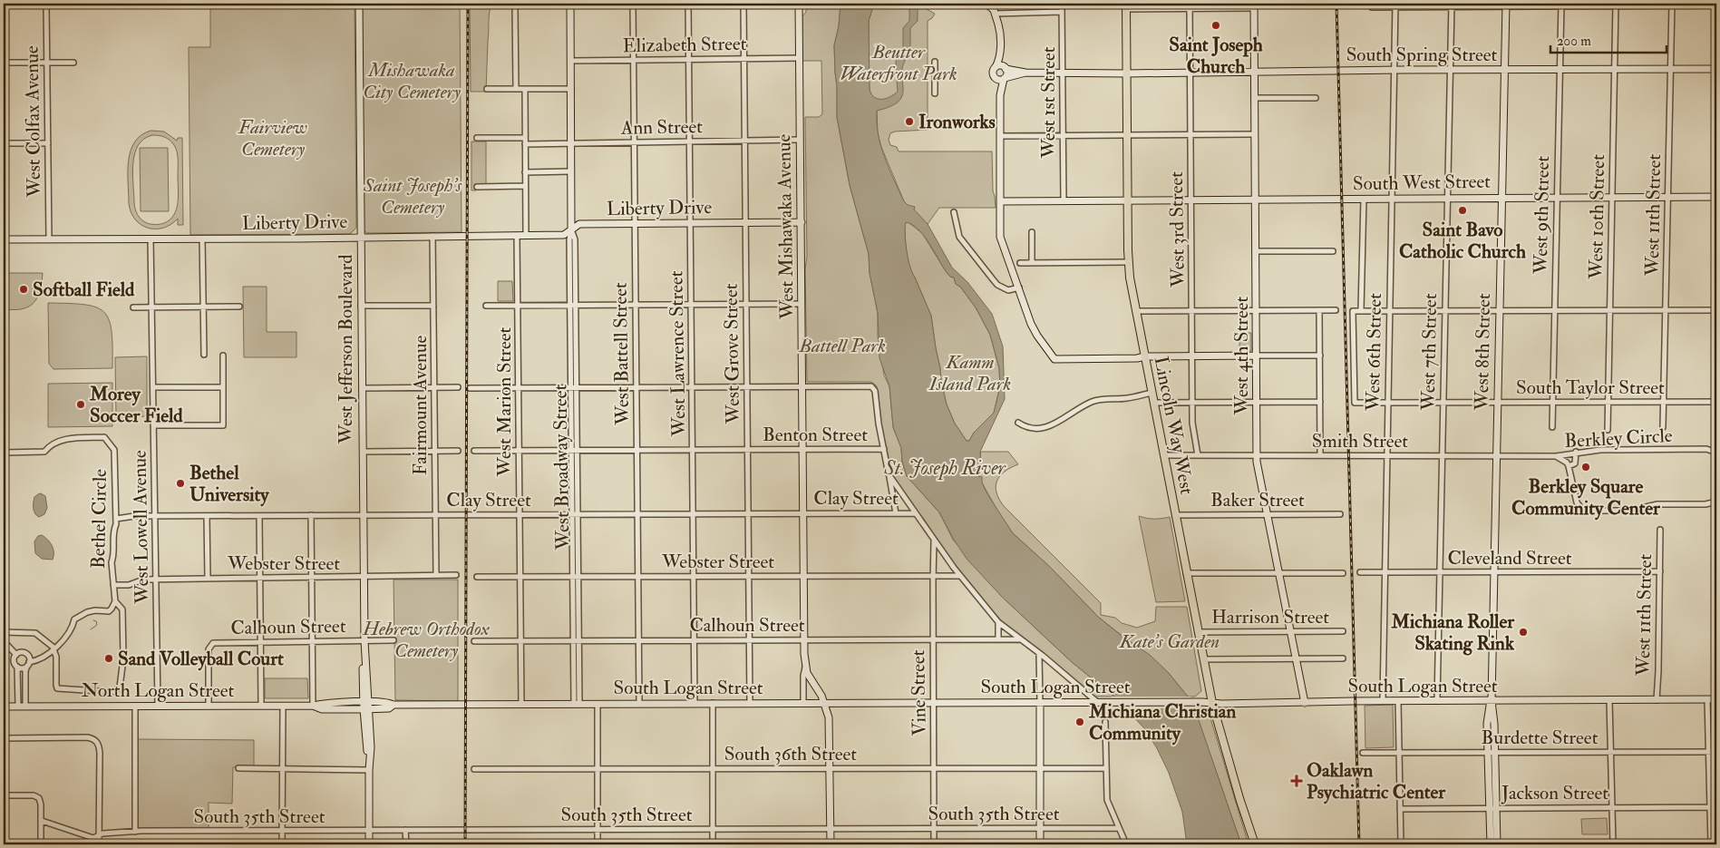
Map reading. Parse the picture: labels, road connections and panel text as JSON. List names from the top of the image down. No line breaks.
{"streets":{"main road":["Lincoln Way West"],"street":["Elizabeth Street","South Spring Street","West 1st Street","West Colfax Avenue","Ann Street","South West Street","Liberty Drive","West 9th Street","West 11th Street","West 10th Street","West Mishawaka Avenue","West 3rd Street","West Jefferson Boulevard","West 6th Street","West 7th Street","West 8th Street","West Battell Street","West Lawrence Street","West Grove Street","West 4th Street","South Taylor Street","West Marion Street","Fairmount Avenue","Benton Street","Berkley Circle","Smith Street","West Broadway Street","Clay Street","Baker Street","Bethel Circle","West Lowell Avenue","Cleveland Street","Webster Street","Harrison Street","Calhoun Street","South Logan Street","North Logan Street","Vine Street","Burdette Street","South 36th Street","Jackson Street","South 35th Street"]},"crossings":[["Elizabeth Street","West Mishawaka Avenue"],["Elizabeth Street","West Battell Street"],["Elizabeth Street","West Lawrence Street"],["Elizabeth Street","West Grove Street"],["Elizabeth Street","West Broadway Street"],["South Spring Street","West 1st Street"],["South Spring Street","West 9th Street"],["South Spring Street","West 11th Street"],["South Spring Street","West 10th Street"],["South Spring Street","West 3rd Street"],["South Spring Street","West 6th Street"],["South Spring Street","West 7th Street"],["South Spring Street","West 8th Street"],["South Spring Street","West 4th Street"],["South Spring Street","Lincoln Way West"],["West 1st Street","South West Street"],["West Colfax Avenue","Liberty Drive"],["Ann Street","West Mishawaka Avenue"],["Ann Street","West Battell Street"],["Ann Street","West Lawrence Street"],["Ann Street","West Grove Street"],["Ann Street","West Broadway Street"],["South West Street","West 9th Street"],["South West Street","West 11th Street"],["South West Street","West 10th Street"],["South West Street","West 3rd Street"],["South West Street","West 6th Street"],["South West Street","West 7th Street"],["South West Street","West 8th Street"],["South West Street","West 4th Street"],["South West Street","Lincoln Way West"],["Liberty Drive","West Mishawaka Avenue"],["Liberty Drive","West Jefferson Boulevard"],["Liberty Drive","West Battell Street"],["Liberty Drive","West Lawrence Street"],["Liberty Drive","West Grove Street"],["Liberty Drive","West Marion Street"],["Liberty Drive","Fairmount Avenue"],["Liberty Drive","West Broadway Street"],["Liberty Drive","West Lowell Avenue"],["West 9th Street","South Taylor Street"],["West 11th Street","South Taylor Street"],["West 11th Street","Cleveland Street"],["West 11th Street","South Logan Street"],["West 10th Street","South Taylor Street"],["West Mishawaka Avenue","Benton Street"],["West Mishawaka Avenue","Clay Street"],["West Mishawaka Avenue","Webster Street"],["West Mishawaka Avenue","Calhoun Street"],["West Mishawaka Avenue","South Logan Street"],["West Mishawaka Avenue","South 36th Street"],["West Mishawaka Avenue","South 35th Street"],["West 3rd Street","Smith Street"],["West Jefferson Boulevard","Clay Street"],["West Jefferson Boulevard","Webster Street"],["West Jefferson Boulevard","Calhoun Street"],["West Jefferson Boulevard","South Logan Street"],["West Jefferson Boulevard","North Logan Street"],["West 6th Street","South Taylor Street"],["West 6th Street","Smith Street"],["West 6th Street","Cleveland Street"],["West 6th Street","South Logan Street"],["West 7th Street","South Taylor Street"],["West 7th Street","Smith Street"],["West 7th Street","Cleveland Street"],["West 7th Street","South Logan Street"],["West 8th Street","South Taylor Street"],["West 8th Street","Smith Street"],["West 8th Street","Cleveland Street"],["West 8th Street","South Logan Street"],["West 8th Street","Burdette Street"],["West 8th Street","Jackson Street"],["West Battell Street","Benton Street"],["West Battell Street","Clay Street"],["West Battell Street","Webster Street"],["West Battell Street","Calhoun Street"],["West Battell Street","South Logan Street"],["West Lawrence Street","Benton Street"],["West Lawrence Street","Clay Street"],["West Lawrence Street","Webster Street"],["West Lawrence Street","Calhoun Street"],["West Lawrence Street","South Logan Street"],["West Grove Street","Benton Street"],["West Grove Street","Clay Street"],["West Grove Street","Webster Street"],["West Grove Street","Calhoun Street"],["West Grove Street","South Logan Street"],["West 4th Street","Smith Street"],["West 4th Street","Baker Street"],["West 4th Street","Harrison Street"],["West 4th Street","South Logan Street"],["West Marion Street","Benton Street"],["West Marion Street","Clay Street"],["West Marion Street","Webster Street"],["West Marion Street","Calhoun Street"],["West Marion Street","South Logan Street"],["Fairmount Avenue","Clay Street"],["Fairmount Avenue","Webster Street"],["Lincoln Way West","Smith Street"],["Lincoln Way West","Baker Street"],["Lincoln Way West","Harrison Street"],["Lincoln Way West","South Logan Street"],["Benton Street","West Broadway Street"],["Berkley Circle","Smith Street"],["West Broadway Street","Clay Street"],["West Broadway Street","Webster Street"],["West Broadway Street","Calhoun Street"],["West Broadway Street","South Logan Street"],["Clay Street","Bethel Circle"],["Clay Street","West Lowell Avenue"],["Bethel Circle","Webster Street"],["West Lowell Avenue","Webster Street"],["West Lowell Avenue","North Logan Street"],["Webster Street","Vine Street"],["Calhoun Street","North Logan Street"],["Calhoun Street","Vine Street"],["South Logan Street","North Logan Street"],["South Logan Street","Vine Street"],["Vine Street","South 36th Street"],["Vine Street","South 35th Street"]],"water":["St. Joseph River"],"parks":["Beutter Waterfront Park","Mishawaka City Cemetery","Fairview Cemetery","Saint Joseph's Cemetery","Battell Park","Kamm Island Park","Hebrew Orthodox Cemetery","Kate's Garden"],"places":{"other":["Saint Joseph Church","Ironworks","Saint Bavo Catholic Church","Softball Field","Morey Soccer Field","Berkley Square Community Center","Bethel University","Michiana Roller Skating Rink","Sand Volleyball Court","Michiana Christian Community"],"health":["Oaklawn Psychiatric Center"]},"scale_bar":"200 m"}
